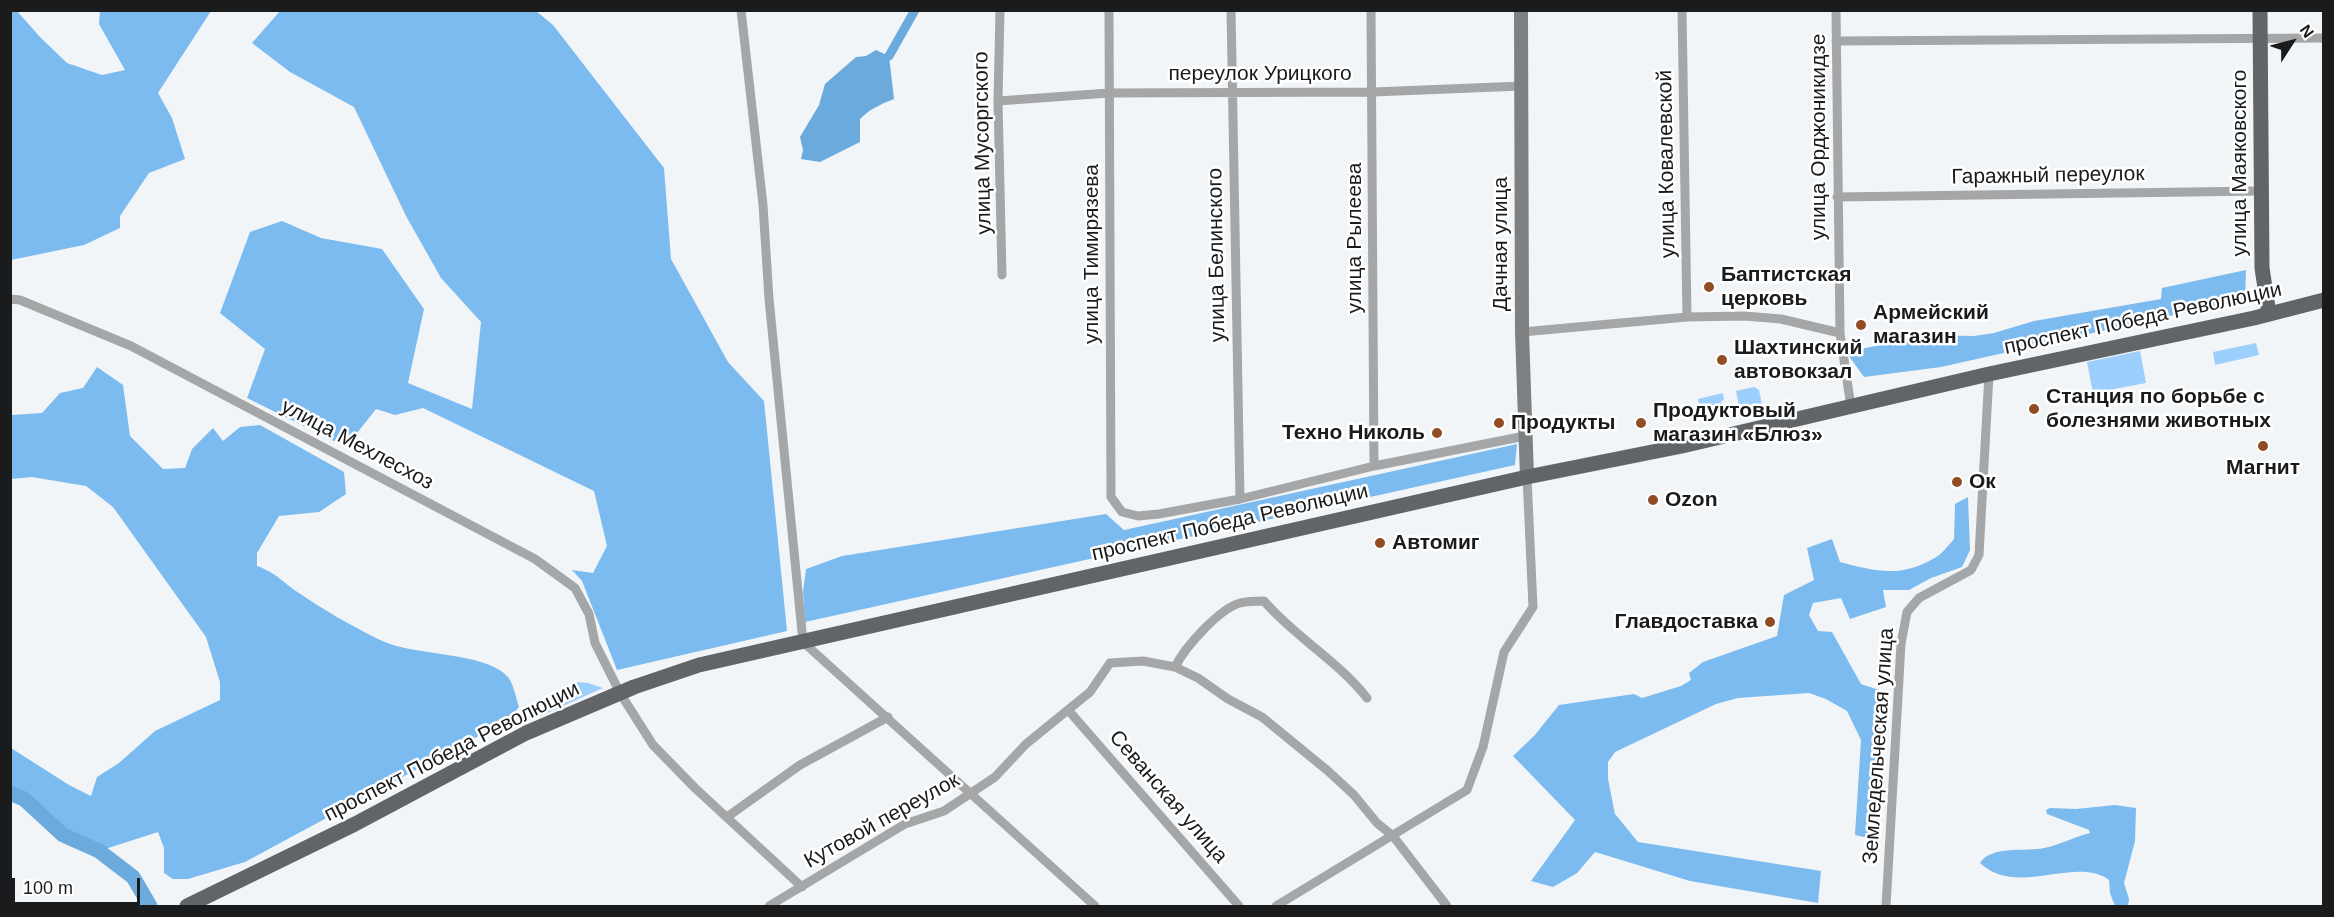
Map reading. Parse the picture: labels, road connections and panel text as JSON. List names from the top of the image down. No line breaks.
{"streets":{"main road":["улица Маяковского","проспект Победа Революции"],"street":["переулок Урицкого","улица Орджоникидзе","улица Мусоргского","улица Ковалевской","Гаражный переулок","улица Рылеева","Дачная улица","улица Тимирязева","улица Белинского","улица Мехлесхоз","Земледельческая улица","Севанская улица","Кутовой переулок"]},"crossings":[["переулок Урицкого","улица Мусоргского"],["переулок Урицкого","улица Рылеева"],["переулок Урицкого","Дачная улица"],["переулок Урицкого","улица Тимирязева"],["переулок Урицкого","улица Белинского"],["улица Орджоникидзе","Гаражный переулок"],["улица Орджоникидзе","проспект Победа Революции"],["улица Маяковского","Гаражный переулок"],["улица Маяковского","проспект Победа Революции"],["Дачная улица","проспект Победа Революции"],["улица Тимирязева","улица Белинского"],["проспект Победа Революции","улица Мехлесхоз"],["проспект Победа Революции","Земледельческая улица"],["улица Мехлесхоз","Кутовой переулок"],["Севанская улица","Кутовой переулок"]],"places":["Баптистская церковь","Армейский магазин","Шахтинский автовокзал","Станция по борьбе с болезнями животных","Продукты","Продуктовый магазин «Блюз»","Техно Николь","Магнит","Ок","Ozon","Автомиг","Главдоставка"],"scale_bar":"100 m","north":"top right"}
